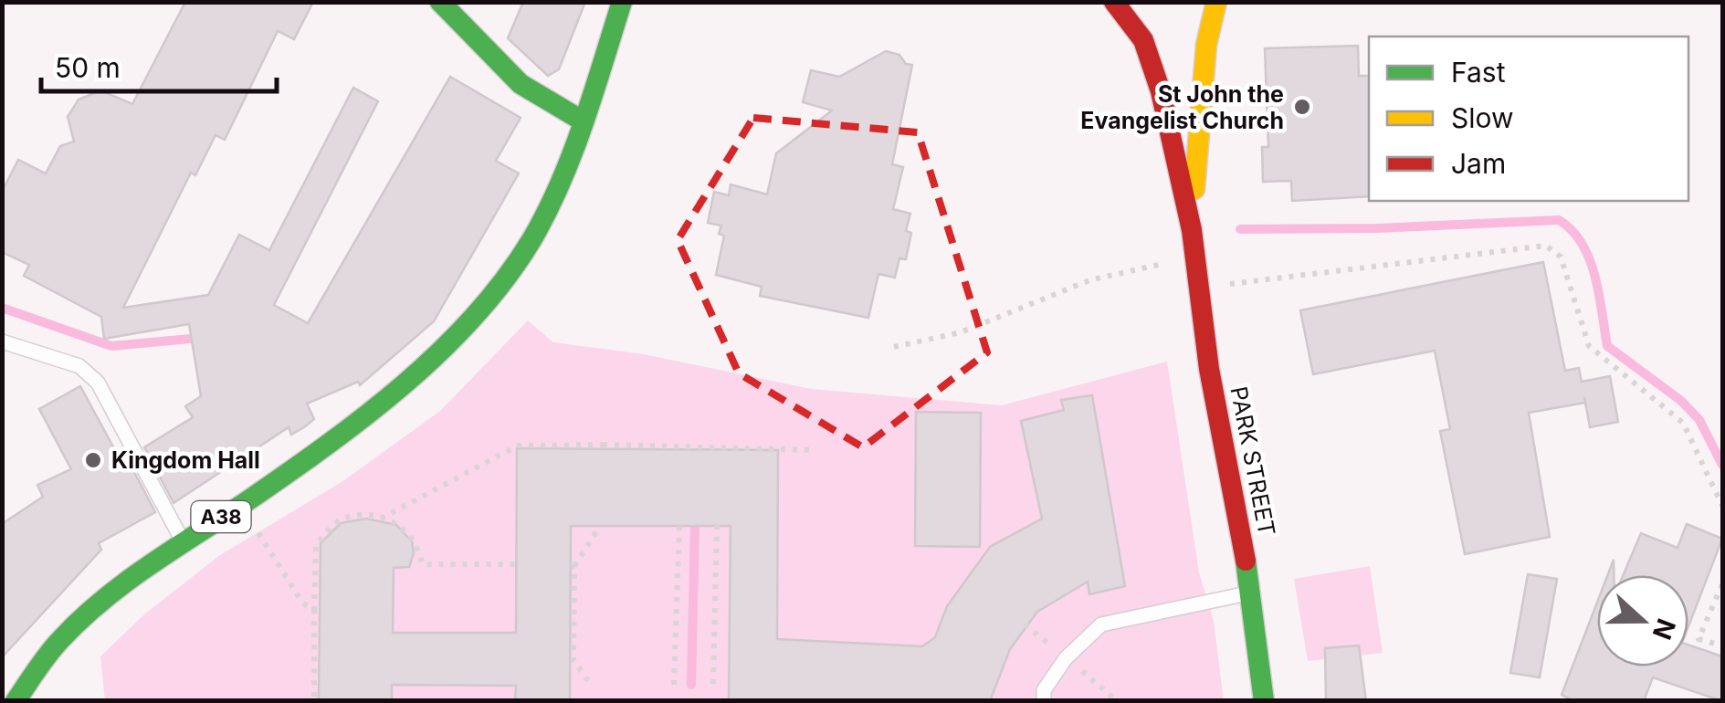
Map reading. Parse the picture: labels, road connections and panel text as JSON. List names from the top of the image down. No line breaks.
{"streets":{"street":["PARK STREET","A38"]},"places":["St John the Evangelist Church","Kingdom Hall"],"legend":["Fast","Slow","Jam"],"scale_bar":"50 m","north":"right"}
